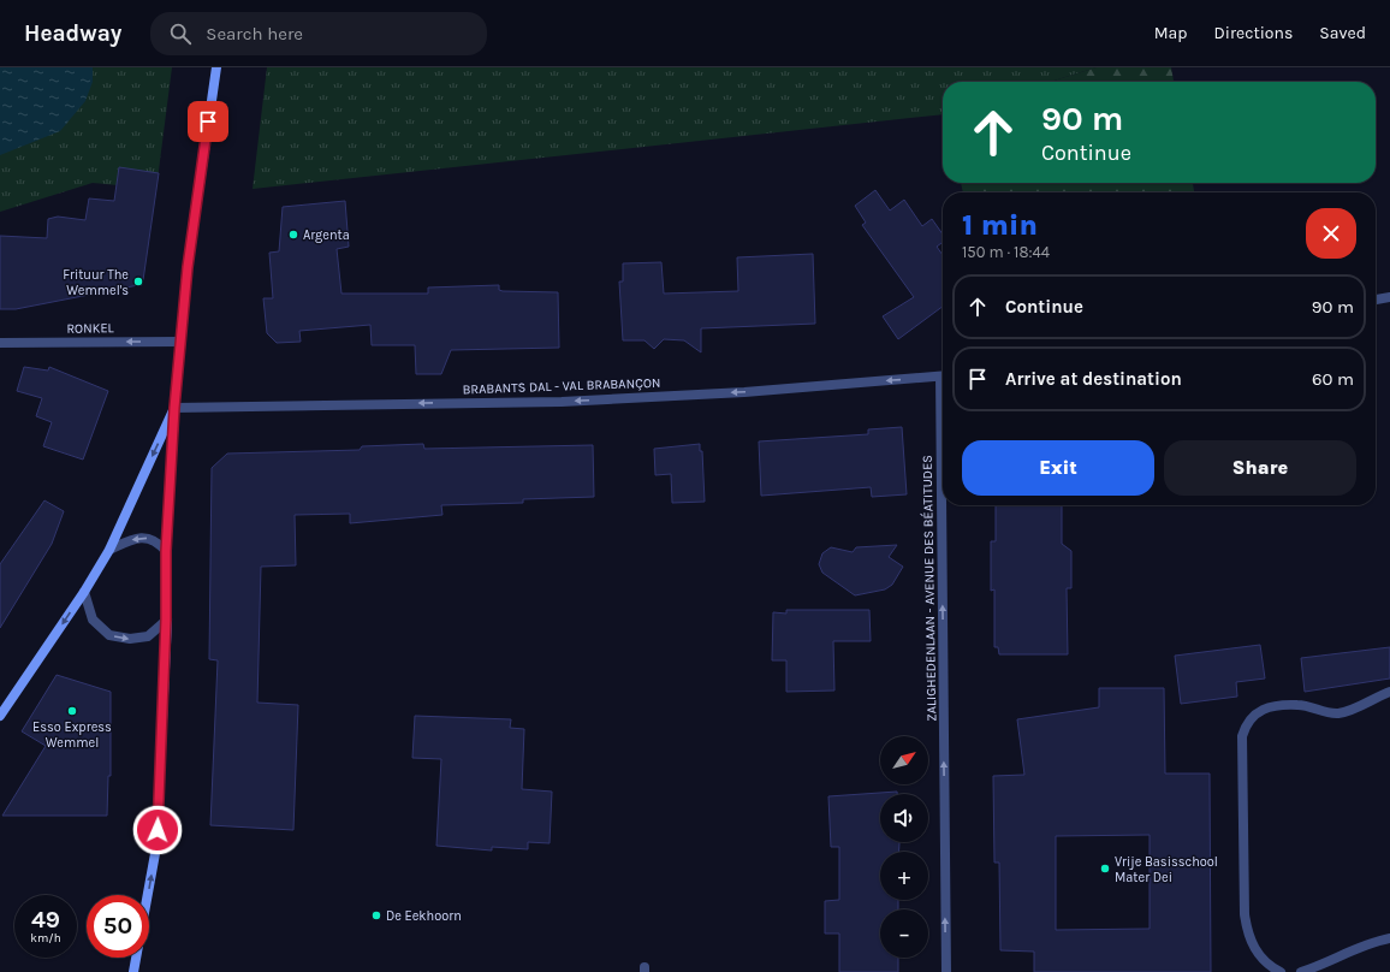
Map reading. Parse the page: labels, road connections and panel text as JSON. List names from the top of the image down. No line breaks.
{"streets":{"street":["RONKEL","BRABANTS DAL - VAL BRABANÇON","ZALIGHEDENLAAN - AVENUE DES BÉATITUDES"]},"one_way":["RONKEL","BRABANTS DAL - VAL BRABANÇON","ZALIGHEDENLAAN - AVENUE DES BÉATITUDES"],"places":["Argenta","Frituur The Wemmel's","Esso Express Wemmel","Vrije Basisschool Mater Dei","De Eekhoorn"],"north":"top right","page":{"header":"Headway","search":"Search here","nav":["Map","Directions","Saved"],"turn":["90 m","Continue"],"heading":["1 min","150 m · 18:44"],"list":[{"name":"Continue","value":"90 m"},{"name":"Arrive at destination","value":"60 m"}],"buttons":["Exit","Share"],"map_buttons":["+","−"],"speed":"49 km/h","limit":"50"}}
